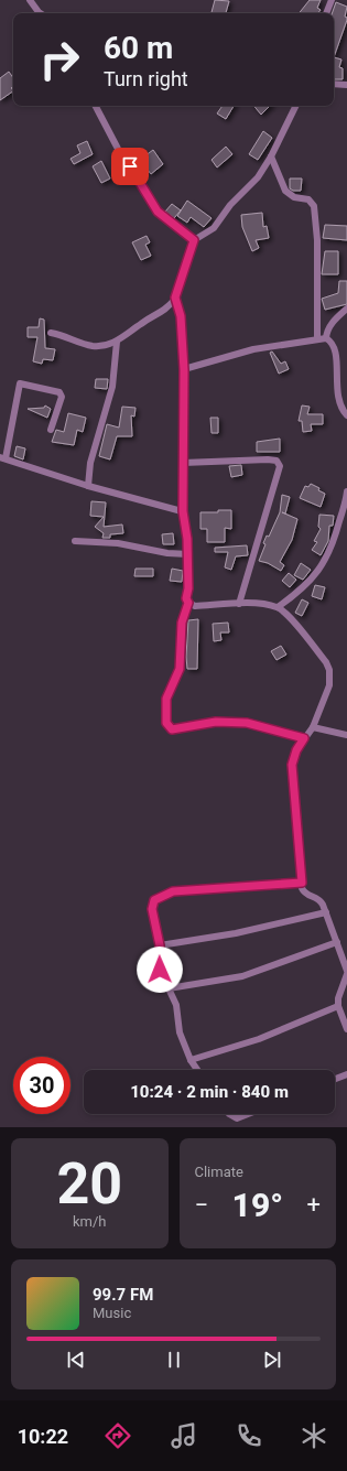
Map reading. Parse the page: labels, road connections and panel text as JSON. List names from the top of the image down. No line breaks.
{"page":{"turn":["60 m","Turn right"],"limit":"30","trip":"10:24 · 2 min · 840 m","tile":[["20","km/h"],"Climate"],"heat":["−","19°","+"],"song":["99.7 FM","Music"],"tabs":"10:22"}}
